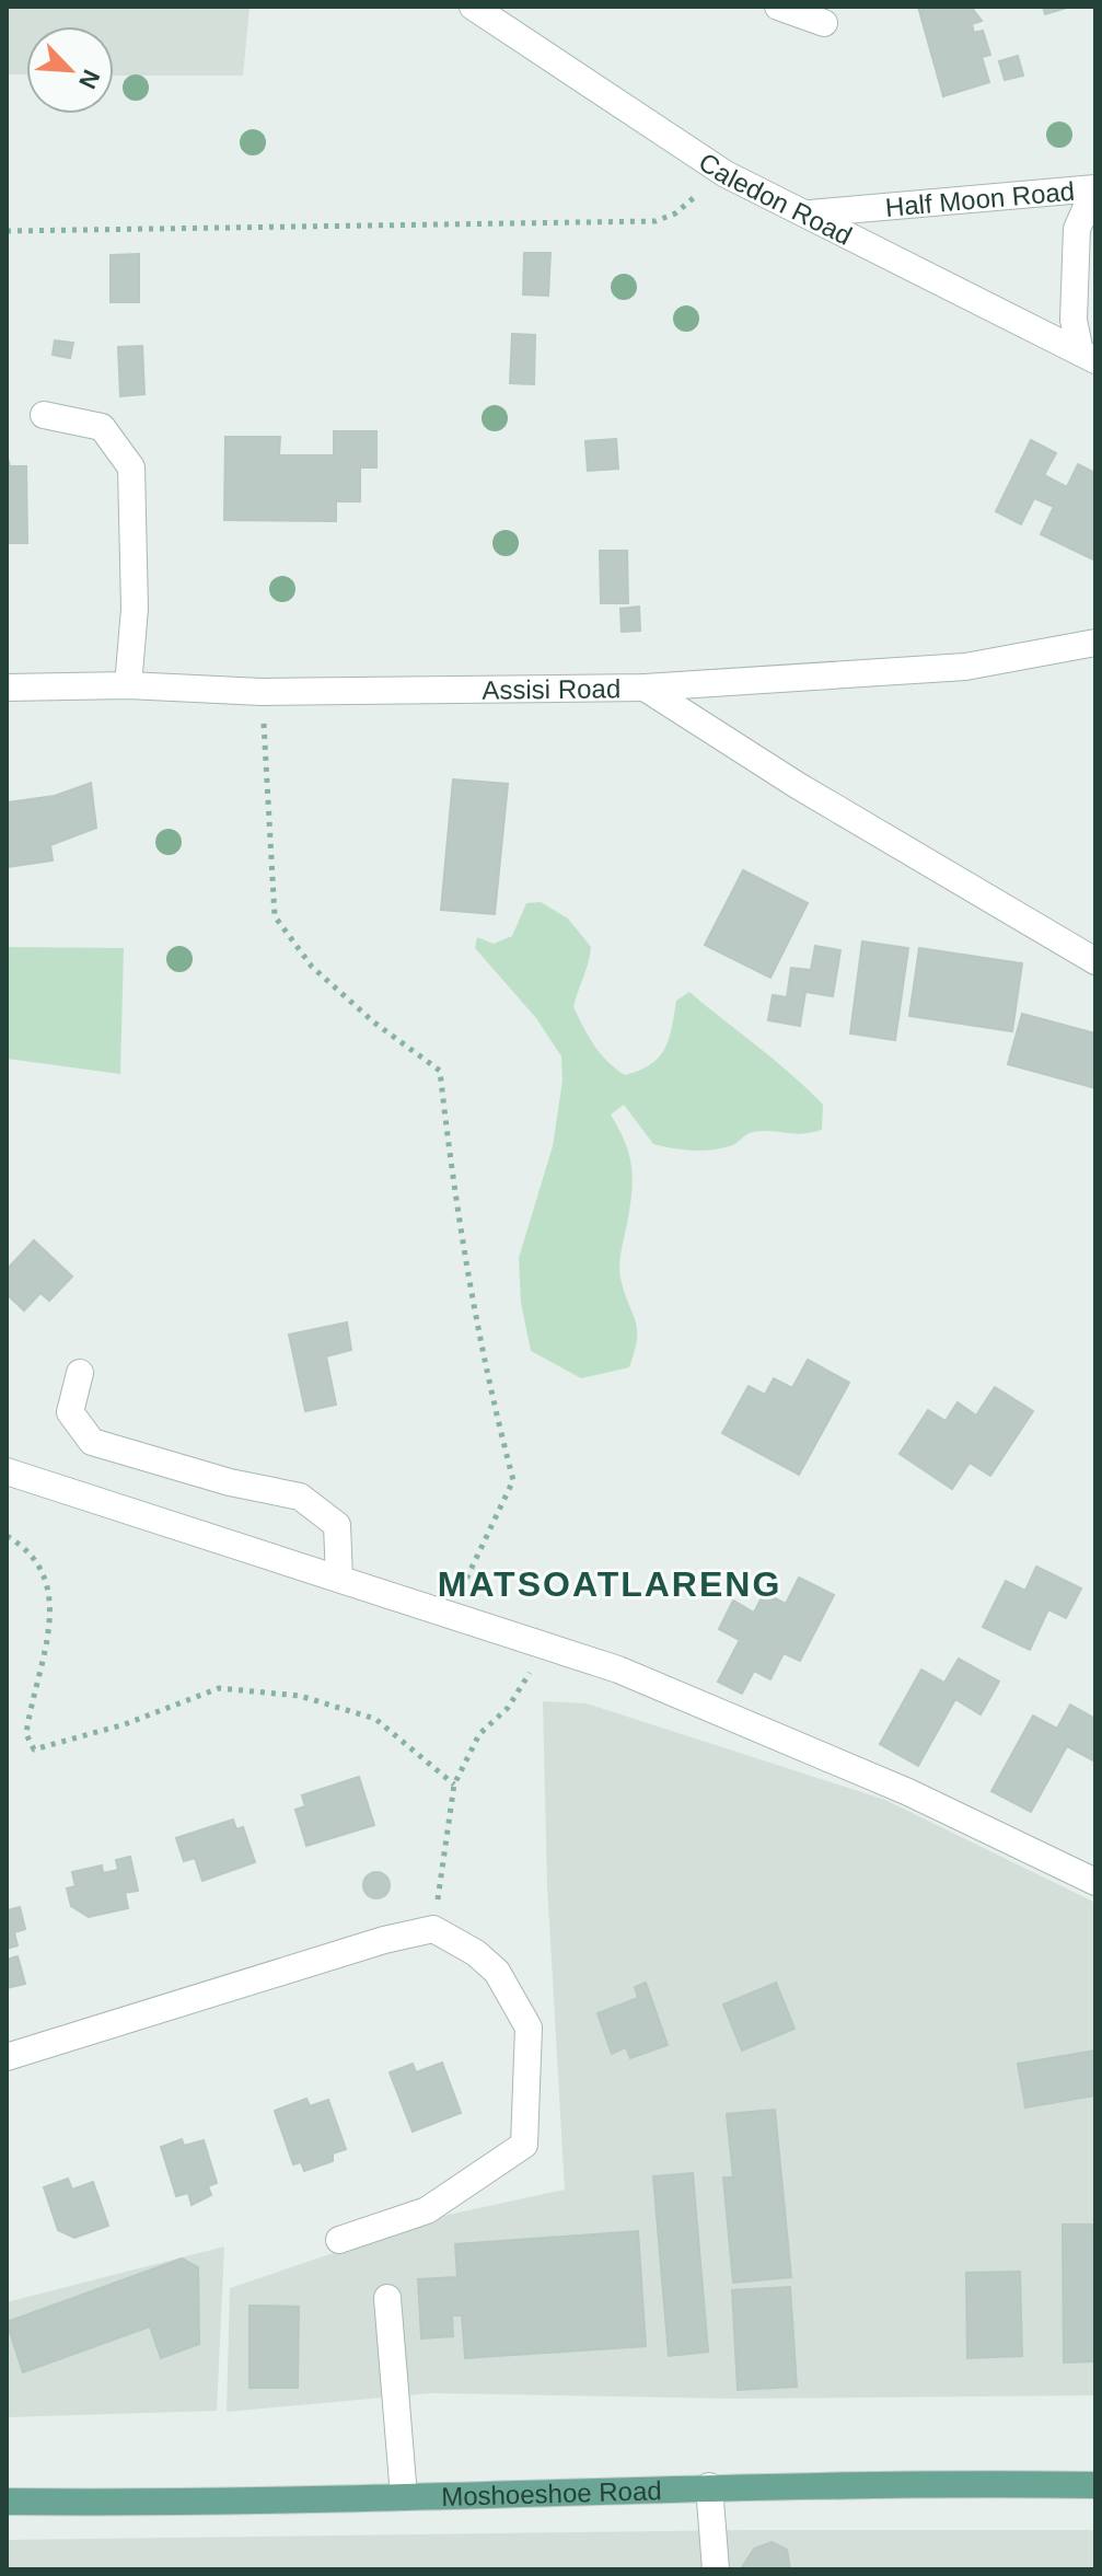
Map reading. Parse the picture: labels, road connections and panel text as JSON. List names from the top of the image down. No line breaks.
{"streets":{"main road":["Moshoeshoe Road"],"street":["Caledon Road","Half Moon Road","Assisi Road"]},"crossings":[["Caledon Road","Half Moon Road"]],"districts":["MATSOATLARENG"],"north":"bottom right"}
